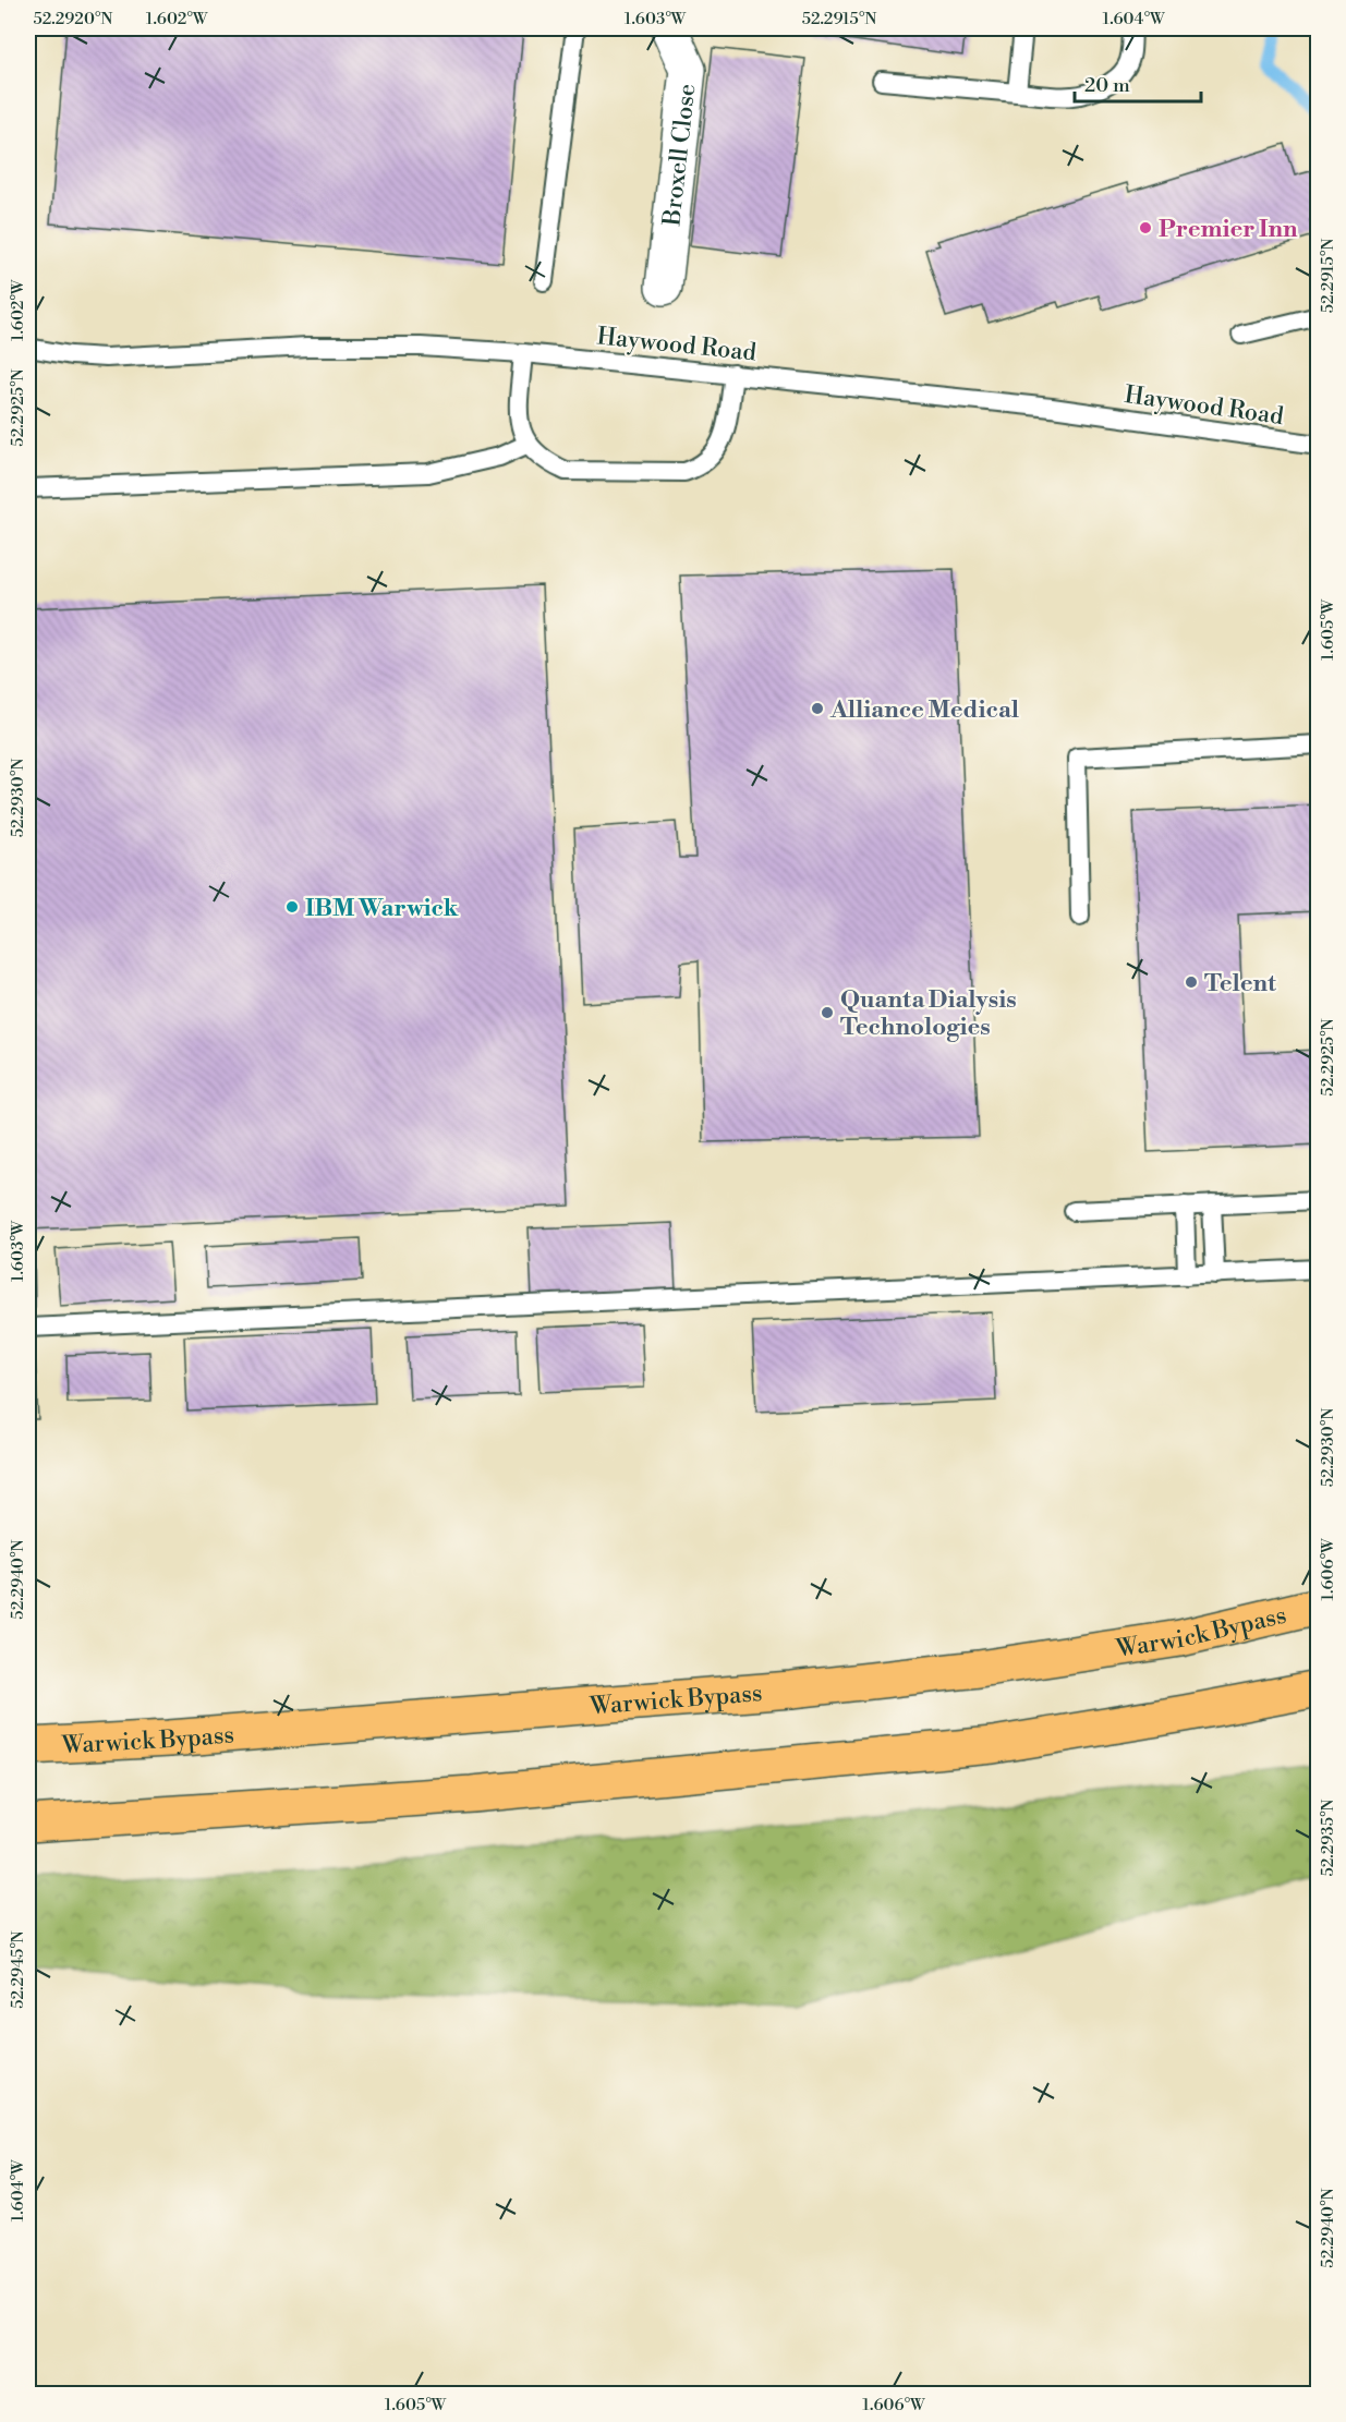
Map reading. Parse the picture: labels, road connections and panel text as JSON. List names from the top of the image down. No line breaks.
{"streets":{"highway":["Warwick Bypass"],"street":["Broxell Close"],"lane":["Haywood Road"]},"places":["Premier Inn","Alliance Medical","IBM Warwick","Telent","Quanta Dialysis Technologies"],"scale_bar":"20 m","coordinates":["52.2920°N","1.602°W","1.603°W","52.2915°N","1.604°W","52.2925°N","1.605°W","52.2930°N","1.606°W","52.2940°N","52.2935°N","52.2945°N"]}
